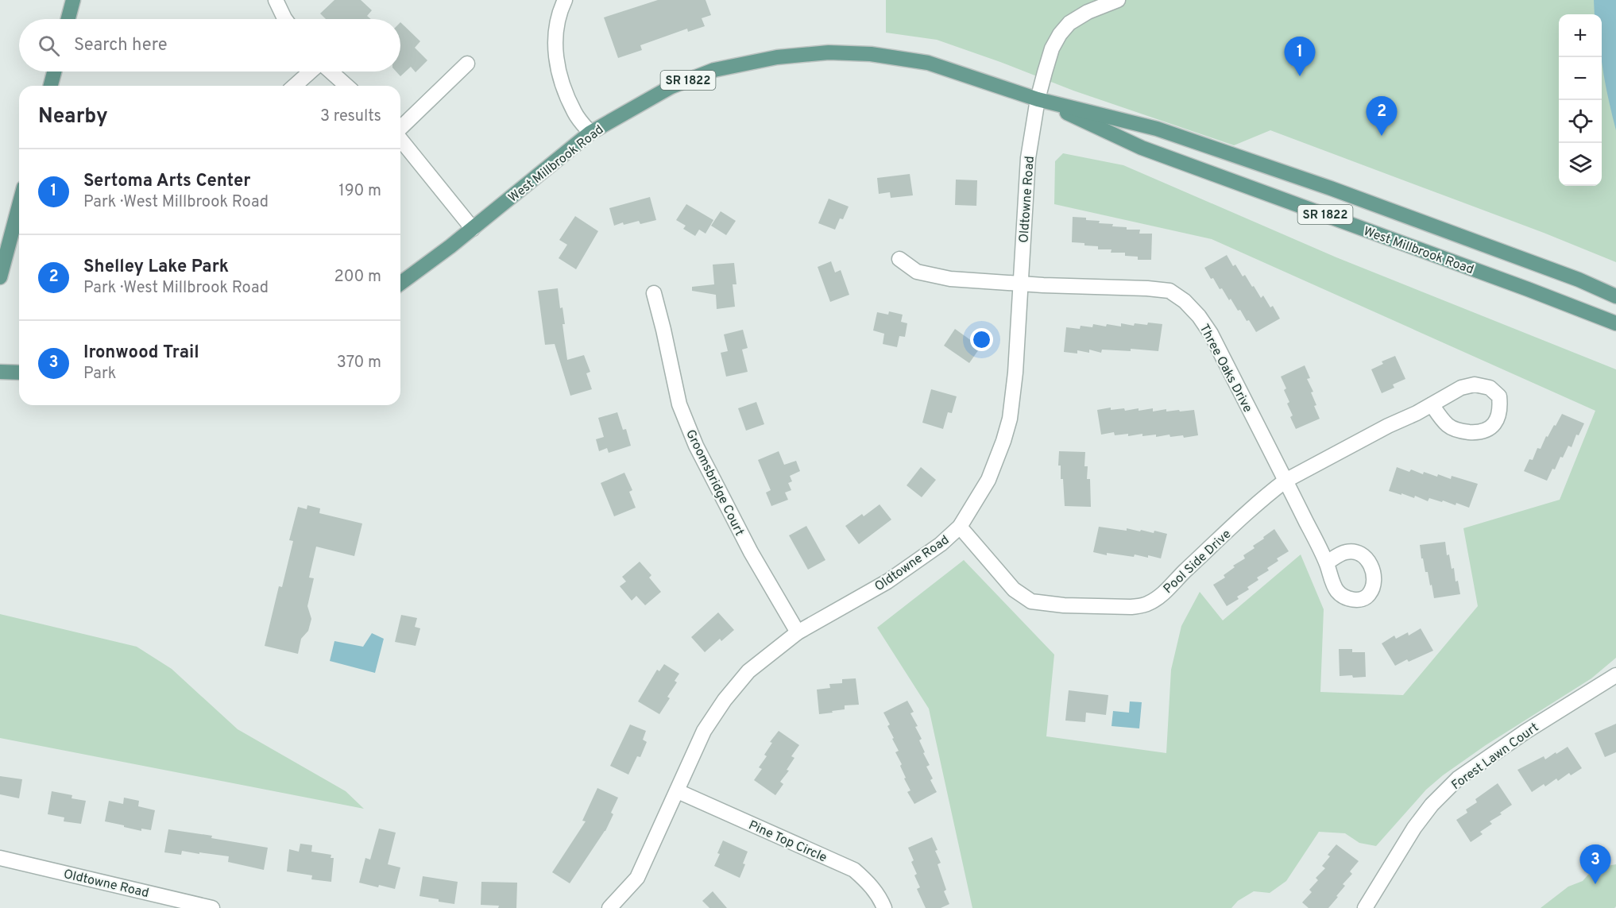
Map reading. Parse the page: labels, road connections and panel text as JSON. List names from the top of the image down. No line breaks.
{"streets":{"main road":["SR 1822","West Millbrook Road"],"street":["Oldtowne Road","Three Oaks Drive","Groomsbridge Court","Pool Side Drive","Forest Lawn Court","Pine Top Circle"]},"crossings":[["West Millbrook Road","Oldtowne Road"],["Oldtowne Road","Three Oaks Drive"],["Oldtowne Road","Groomsbridge Court"],["Oldtowne Road","Pool Side Drive"],["Oldtowne Road","Pine Top Circle"],["Three Oaks Drive","Pool Side Drive"]],"page":{"map_buttons":["+","−"],"search":"Search here","pins":["1","2","3"],"heading":["Nearby","3 results"],"list":[{"mark":"1","name":"Sertoma Arts Center","note":"Park · West Millbrook Road","value":"190 m"},{"mark":"2","name":"Shelley Lake Park","note":"Park · West Millbrook Road","value":"200 m"},{"mark":"3","name":"Ironwood Trail","note":"Park","value":"370 m"}]}}
